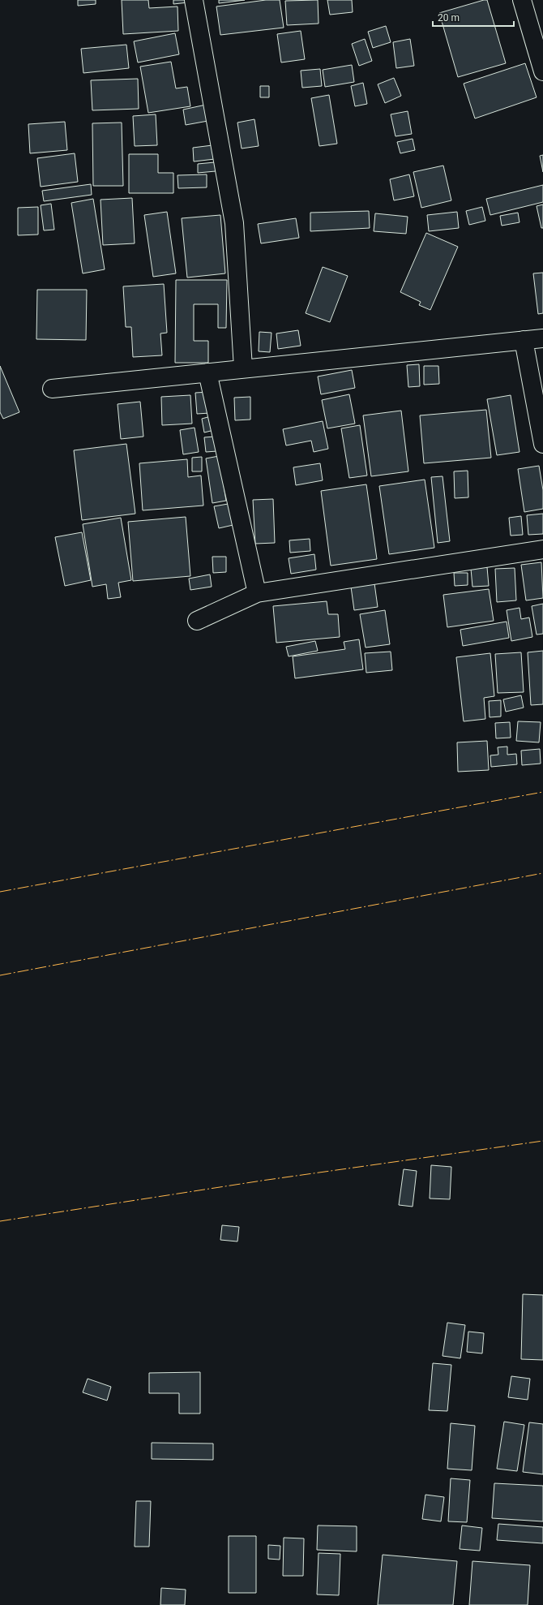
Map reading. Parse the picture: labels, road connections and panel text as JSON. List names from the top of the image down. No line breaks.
{"scale_bar":"20 m"}
